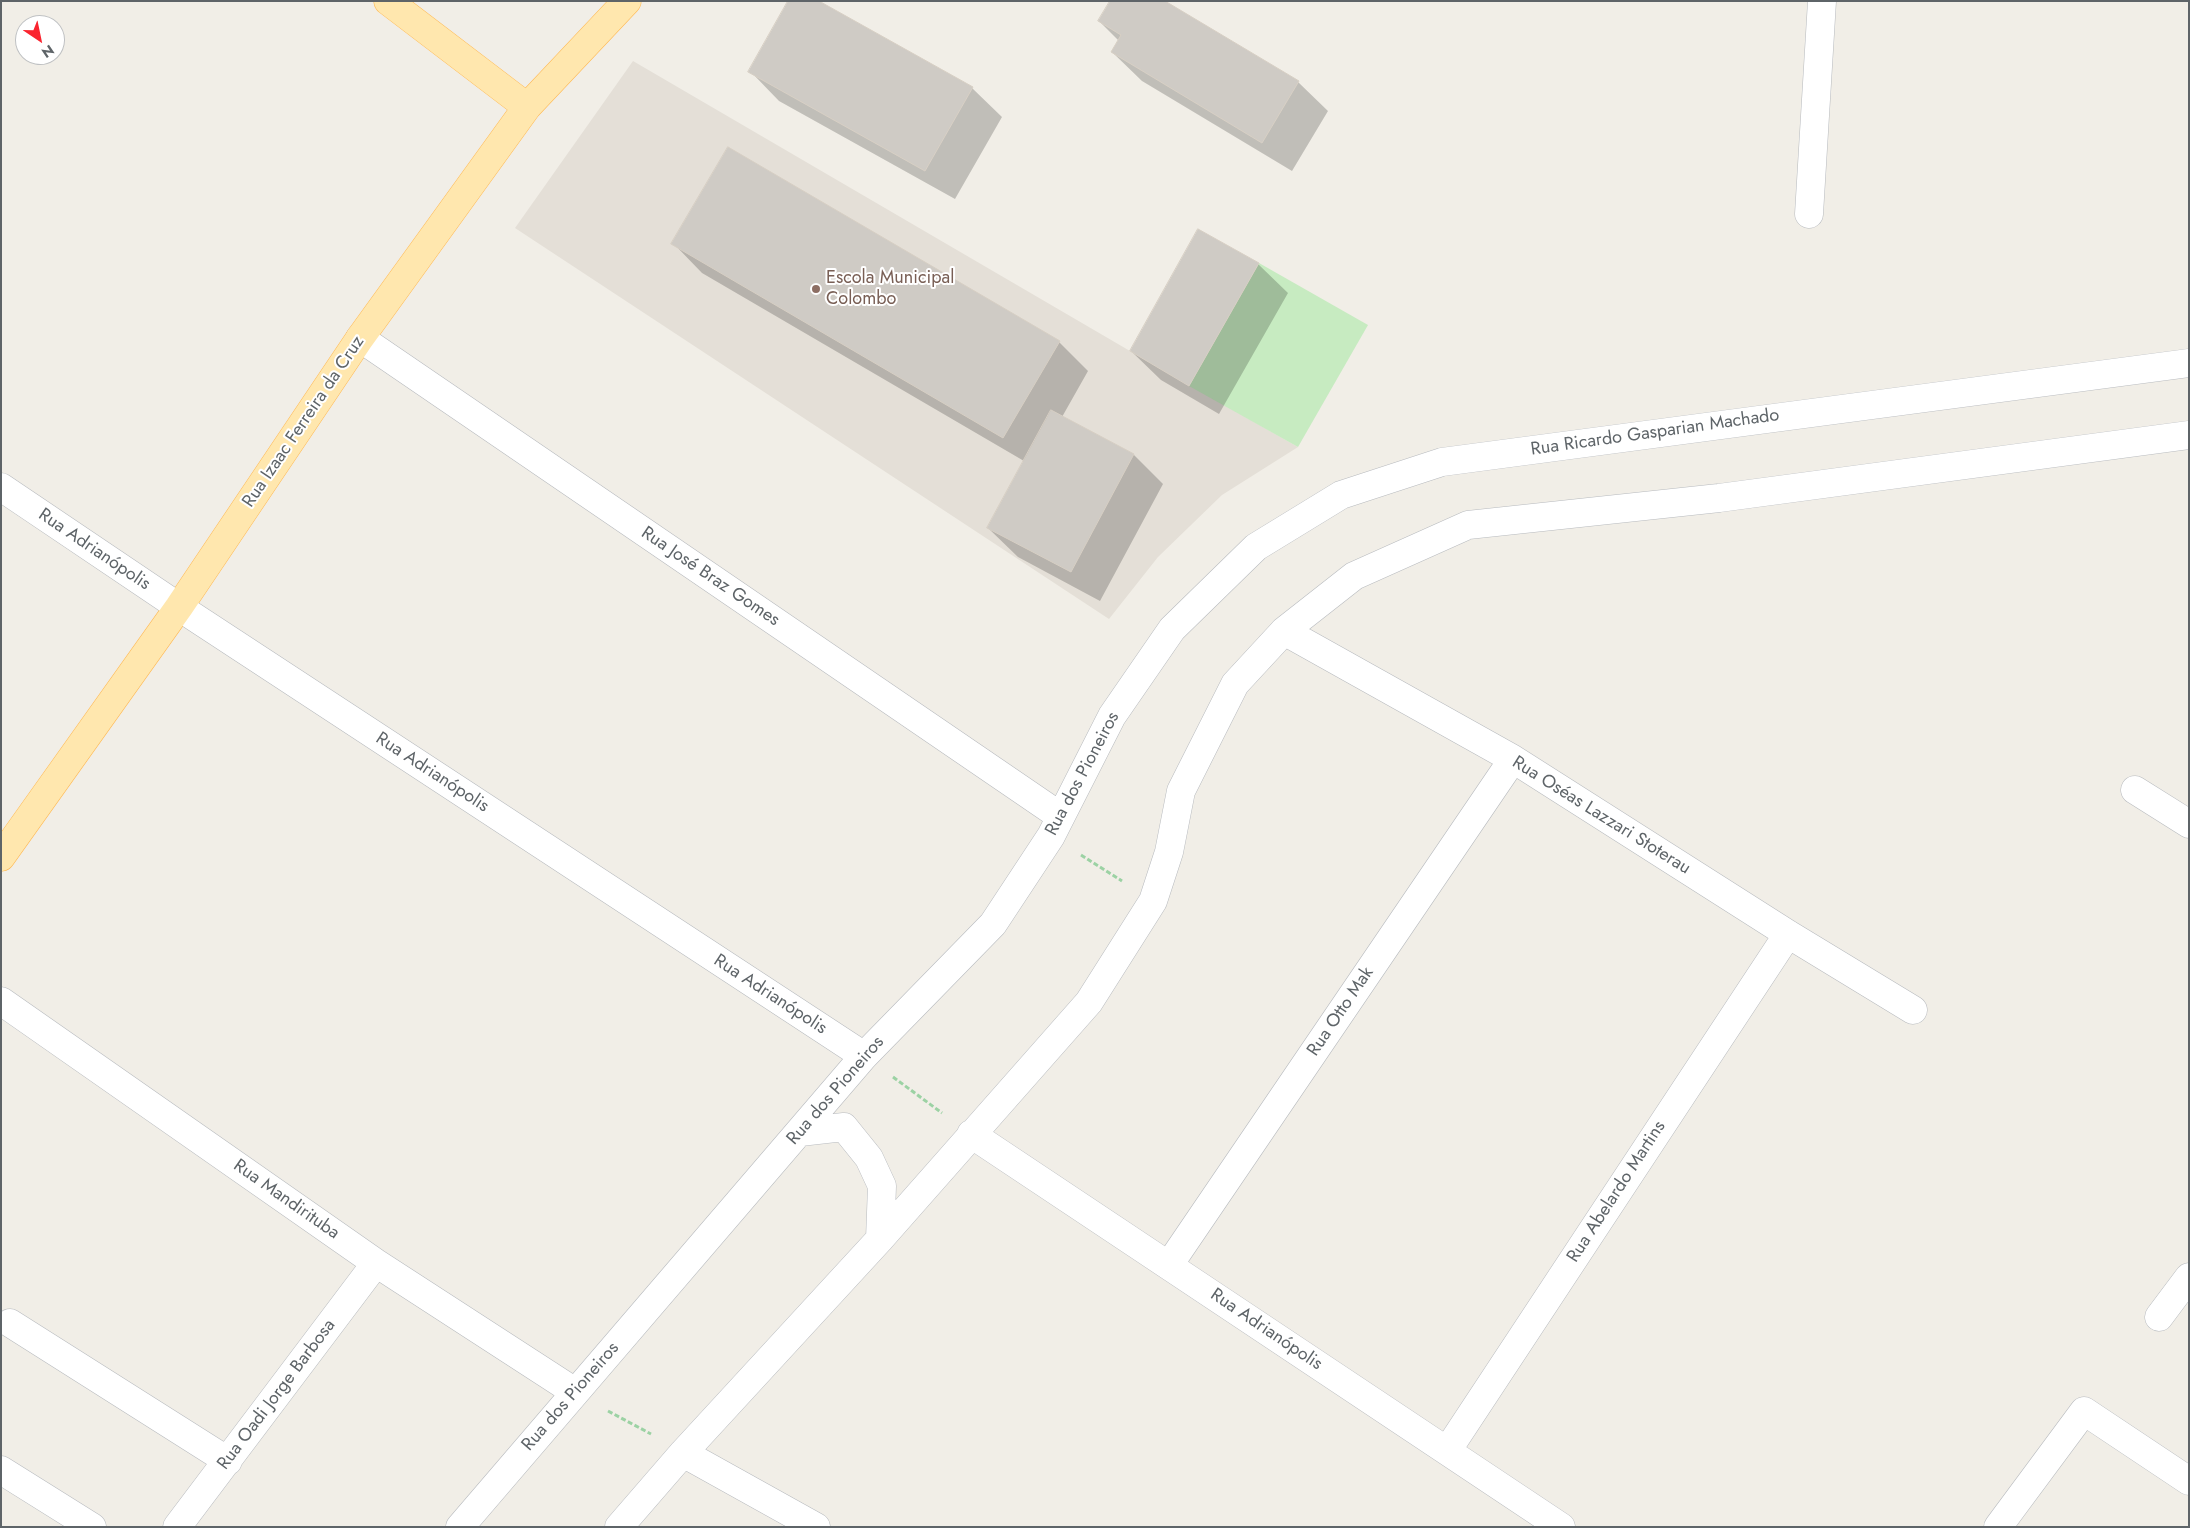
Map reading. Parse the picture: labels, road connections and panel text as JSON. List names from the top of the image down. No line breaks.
{"streets":{"main road":["Rua Izaac Ferreira da Cruz"],"street":["Rua Ricardo Gasparian Machado","Rua Adrianópolis","Rua José Braz Gomes","Rua dos Pioneiros","Rua Oséas Lazzari Stoterau","Rua Otto Mak","Rua Abelardo Martins","Rua Mandirituba","Rua Oadi Jorge Barbosa"]},"crossings":[["Rua Izaac Ferreira da Cruz","Rua Adrianópolis"],["Rua Izaac Ferreira da Cruz","Rua José Braz Gomes"],["Rua Ricardo Gasparian Machado","Rua dos Pioneiros"],["Rua Adrianópolis","Rua dos Pioneiros"],["Rua Adrianópolis","Rua Otto Mak"],["Rua Adrianópolis","Rua Abelardo Martins"],["Rua José Braz Gomes","Rua dos Pioneiros"],["Rua dos Pioneiros","Rua Mandirituba"],["Rua Oséas Lazzari Stoterau","Rua Otto Mak"],["Rua Oséas Lazzari Stoterau","Rua Abelardo Martins"],["Rua Mandirituba","Rua Oadi Jorge Barbosa"]],"places":["Escola Municipal Colombo"],"north":"bottom right"}
